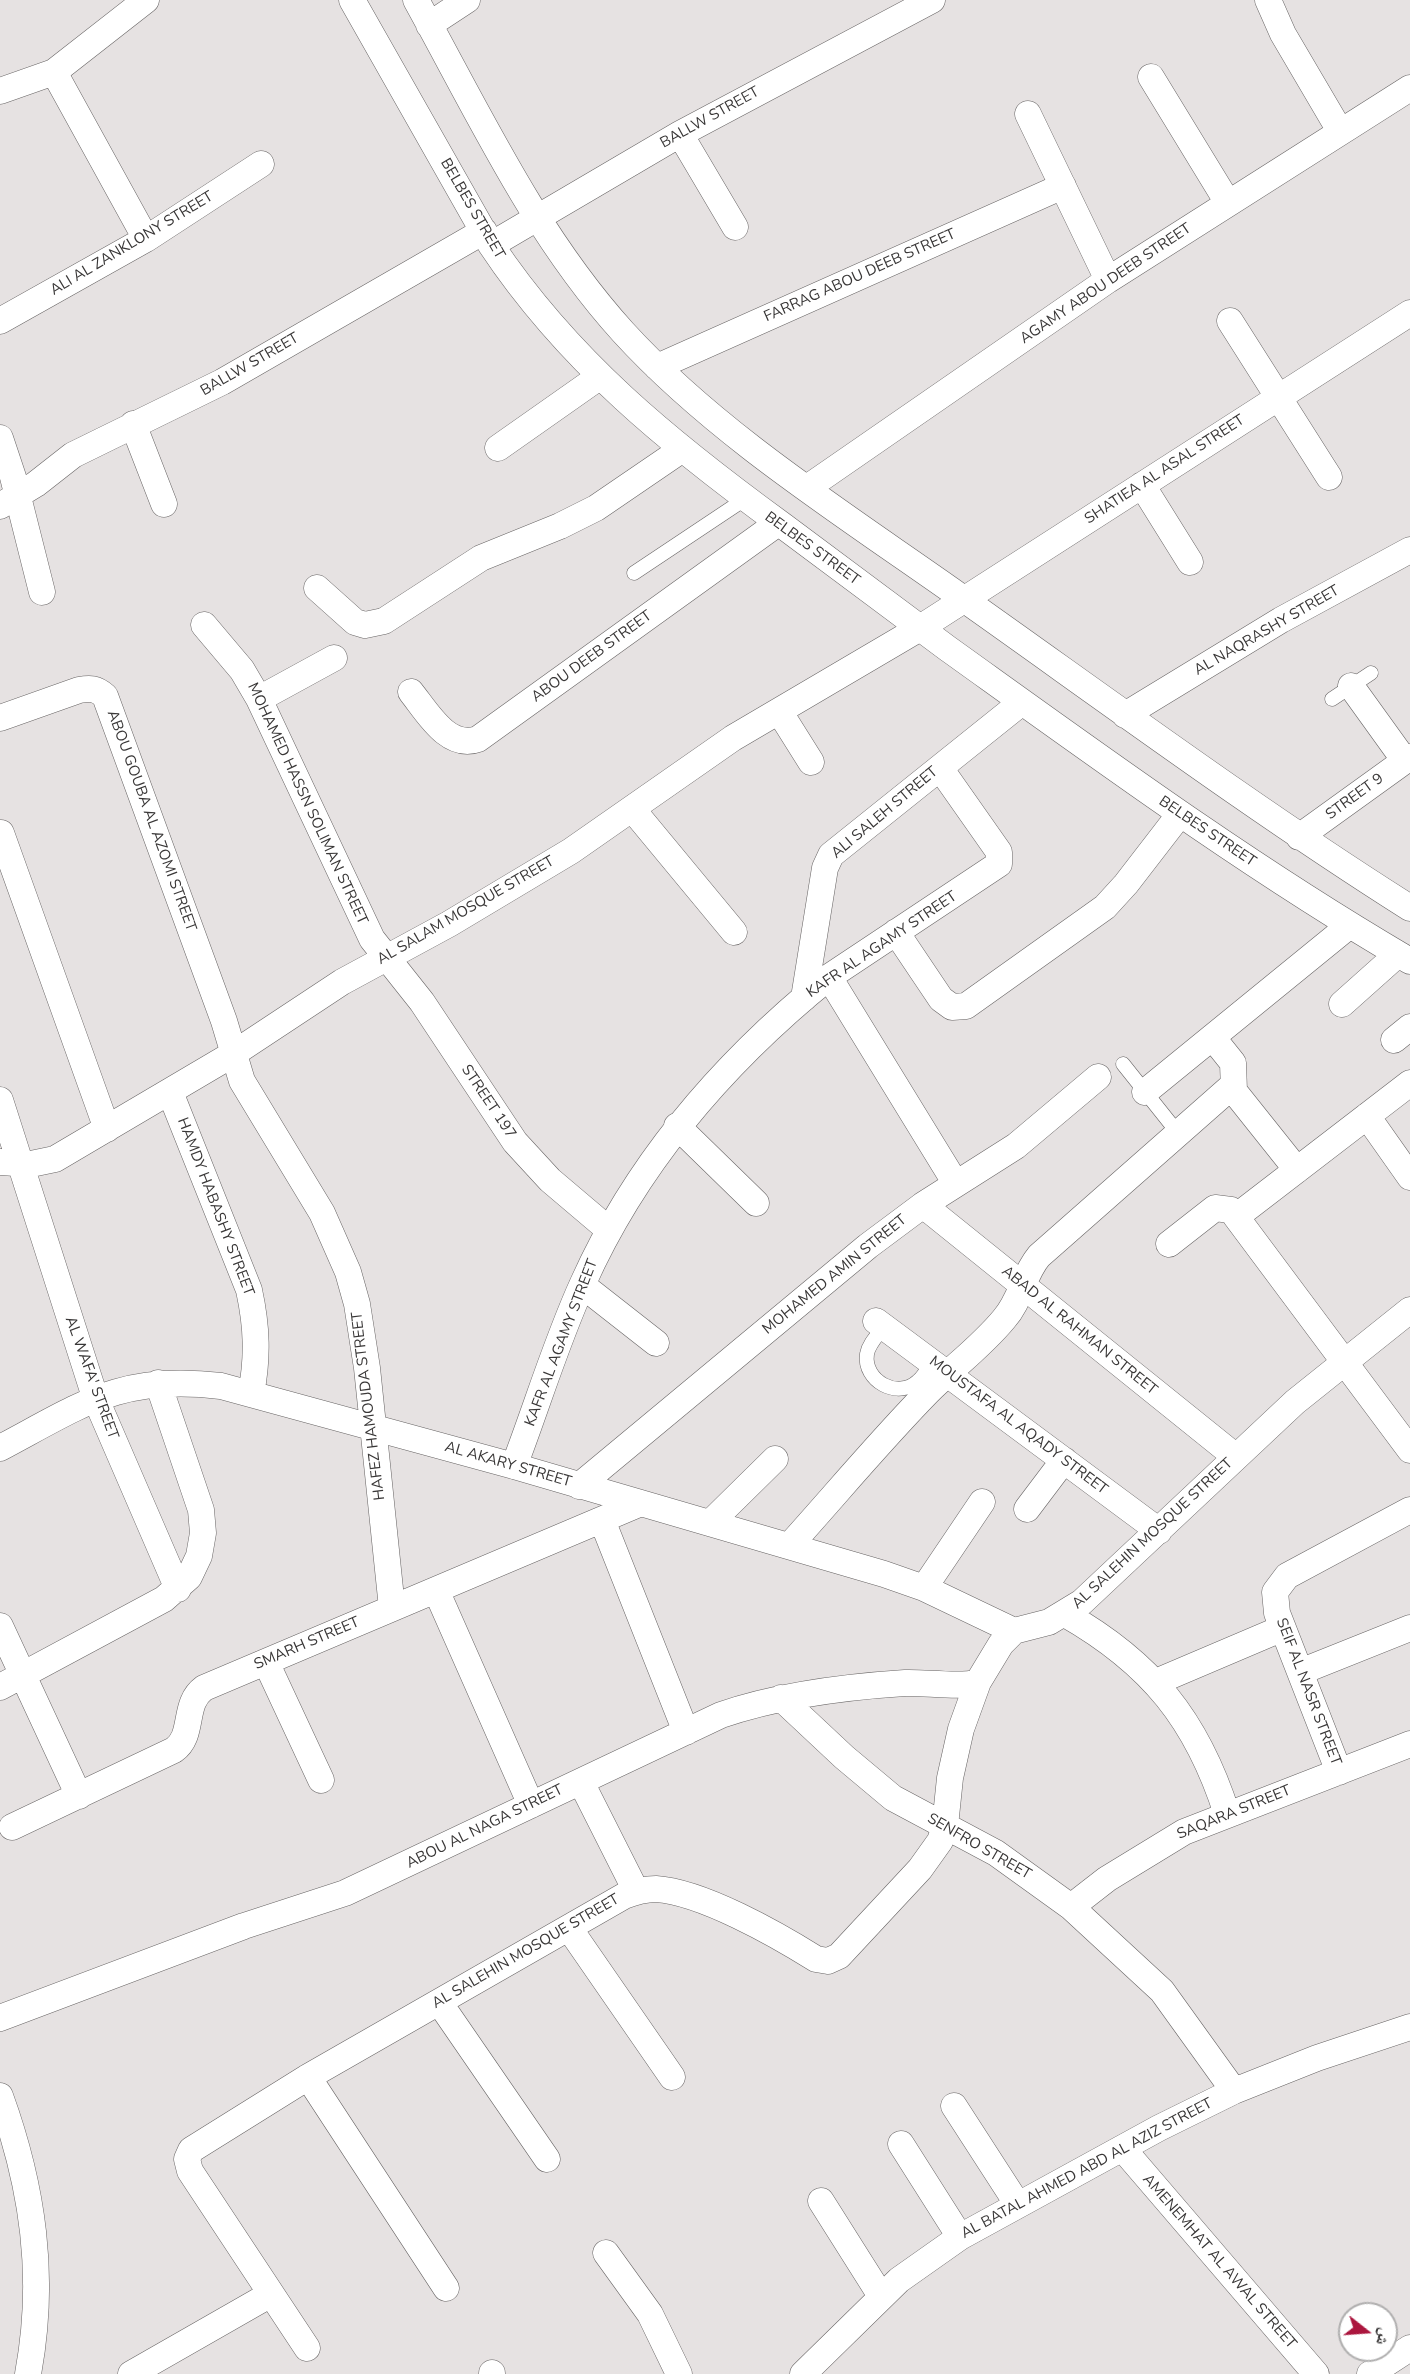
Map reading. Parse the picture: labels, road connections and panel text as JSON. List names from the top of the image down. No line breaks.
{"streets":{"street":["BALLW STREET","BELBES STREET","ALI AL ZANKLONY STREET","FARRAG ABOU DEEB STREET","AGAMY ABOU DEEB STREET","SHATIEA AL ASAL STREET","AL NAQRASHY STREET","ABOU DEEB STREET","STREET 9","MOHAMED HASSN SOLIMAN STREET","ALI SALEH STREET","ABOU GOUBA AL AZOMI STREET","AL SALAM MOSQUE STREET","KAFR AL AGAMY STREET","STREET 197","HAMDY HABASHY STREET","MOHAMED AMIN STREET","ABAD AL RAHMAN STREET","AL WAFA' STREET","HAFEZ HAMOUDA STREET","MOUSTAFA AL AQADY STREET","AL AKARY STREET","AL SALEHIN MOSQUE STREET","SMARH STREET","SEIF AL NASR STREET","SAQARA STREET","ABOU AL NAGA STREET","SENFRO STREET","AL BATAL AHMED ABD AL AZIZ STREET","AMENEMHAT AL AWAL STREET"]},"crossings":[["BALLW STREET","BELBES STREET"],["BELBES STREET","SHATIEA AL ASAL STREET"],["BELBES STREET","ABOU DEEB STREET"],["BELBES STREET","ALI SALEH STREET"],["BELBES STREET","AL SALAM MOSQUE STREET"],["SHATIEA AL ASAL STREET","AL SALAM MOSQUE STREET"],["MOHAMED HASSN SOLIMAN STREET","AL SALAM MOSQUE STREET"],["MOHAMED HASSN SOLIMAN STREET","STREET 197"],["ALI SALEH STREET","KAFR AL AGAMY STREET"],["ABOU GOUBA AL AZOMI STREET","AL SALAM MOSQUE STREET"],["ABOU GOUBA AL AZOMI STREET","HAFEZ HAMOUDA STREET"],["AL SALAM MOSQUE STREET","STREET 197"],["AL SALAM MOSQUE STREET","HAMDY HABASHY STREET"],["AL SALAM MOSQUE STREET","AL WAFA' STREET"],["AL SALAM MOSQUE STREET","HAFEZ HAMOUDA STREET"],["KAFR AL AGAMY STREET","STREET 197"],["KAFR AL AGAMY STREET","AL AKARY STREET"],["HAMDY HABASHY STREET","AL AKARY STREET"],["MOHAMED AMIN STREET","ABAD AL RAHMAN STREET"],["MOHAMED AMIN STREET","AL AKARY STREET"],["ABAD AL RAHMAN STREET","AL SALEHIN MOSQUE STREET"],["AL WAFA' STREET","AL AKARY STREET"],["HAFEZ HAMOUDA STREET","AL AKARY STREET"],["HAFEZ HAMOUDA STREET","SMARH STREET"],["MOUSTAFA AL AQADY STREET","AL SALEHIN MOSQUE STREET"],["AL AKARY STREET","AL SALEHIN MOSQUE STREET"],["AL AKARY STREET","SMARH STREET"],["AL SALEHIN MOSQUE STREET","ABOU AL NAGA STREET"],["AL SALEHIN MOSQUE STREET","SENFRO STREET"],["SEIF AL NASR STREET","SAQARA STREET"],["SAQARA STREET","SENFRO STREET"],["ABOU AL NAGA STREET","SENFRO STREET"],["SENFRO STREET","AL BATAL AHMED ABD AL AZIZ STREET"],["AL BATAL AHMED ABD AL AZIZ STREET","AMENEMHAT AL AWAL STREET"]],"north":"right"}
